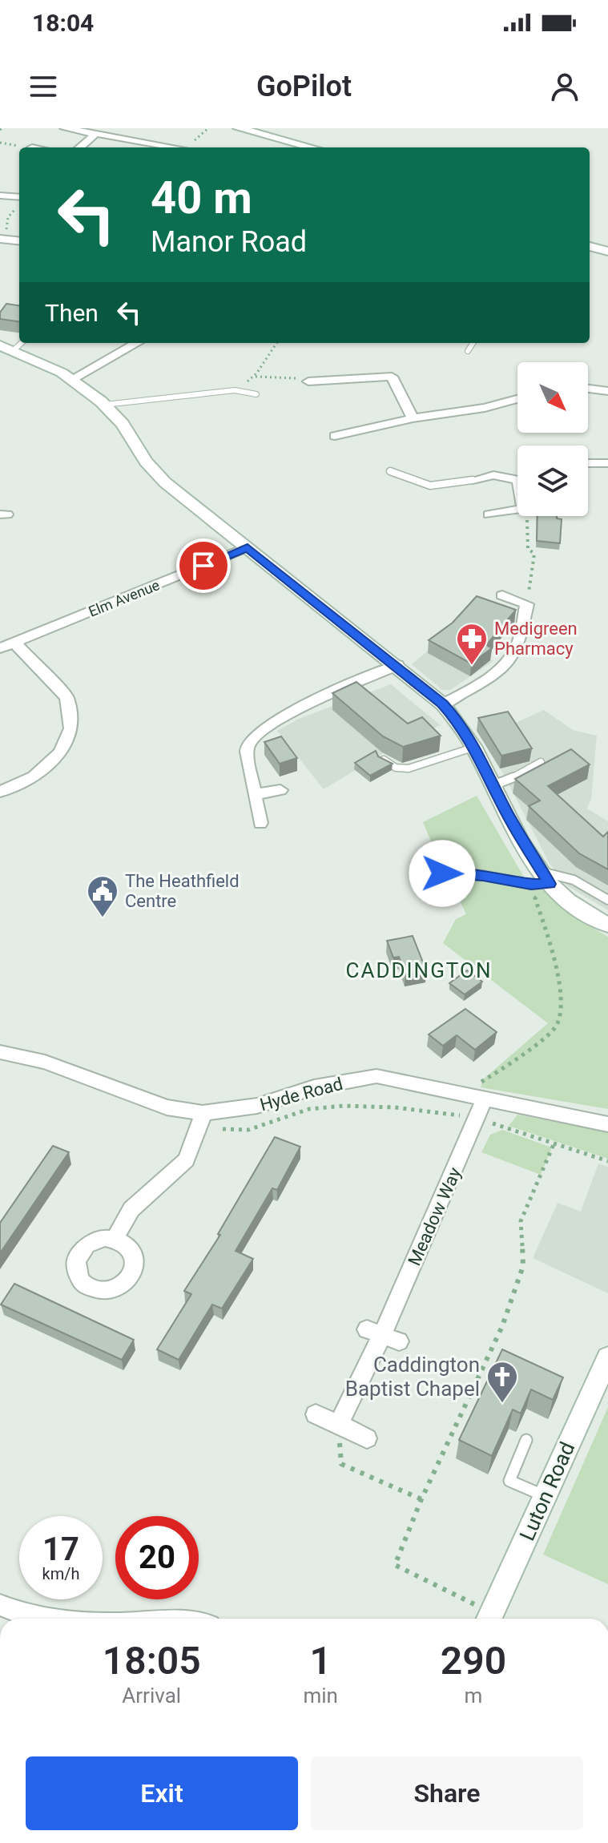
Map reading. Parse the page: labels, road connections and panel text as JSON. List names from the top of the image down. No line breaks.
{"streets":{"street":["Elm Avenue","Hyde Road","Meadow Way","Luton Road"]},"crossings":[["Hyde Road","Meadow Way"]],"districts":["CADDINGTON"],"places":{"pharmacy":["Medigreen Pharmacy"],"public building":["The Heathfield Centre"],"church":["Caddington Baptist Chapel"]},"north":"bottom right","page":{"status":"18:04","header":"GoPilot","turn":["40 m","Manor Road"],"then":"Then","speed":"17 km/h","limit":"20","eta":["18:05","Arrival","1","min","290","m"],"buttons":["Exit","Share"]}}
